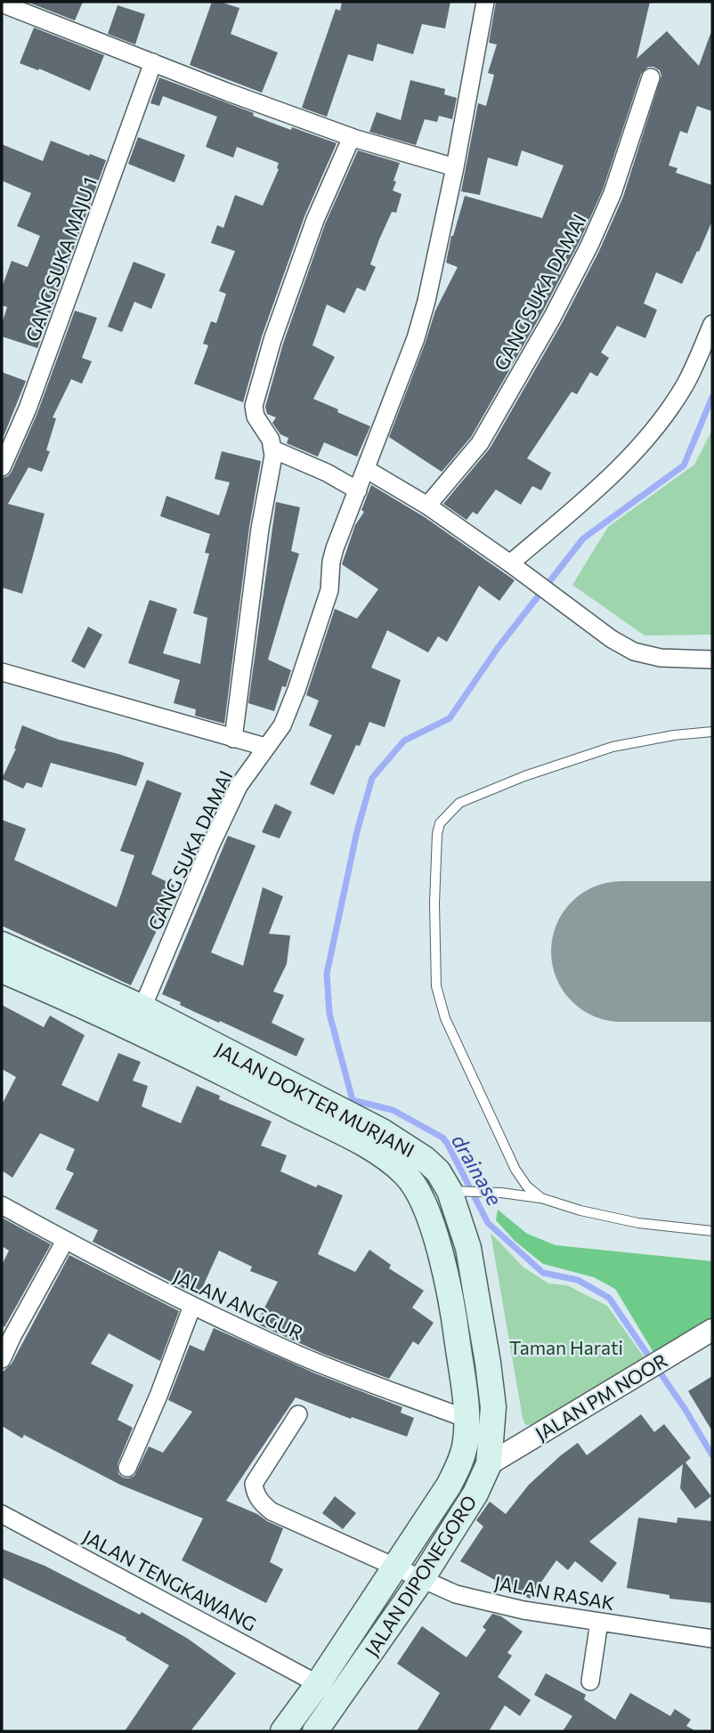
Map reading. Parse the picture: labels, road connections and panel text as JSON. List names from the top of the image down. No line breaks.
{"streets":{"main road":["JALAN DOKTER MURJANI","JALAN DIPONEGORO"],"street":["GANG SUKA MAJU 1","GANG SUKA DAMAI","JALAN ANGGUR","JALAN PM NOOR","JALAN TENGKAWANG","JALAN RASAK"]},"crossings":[["GANG SUKA DAMAI","JALAN DOKTER MURJANI"],["JALAN DOKTER MURJANI","JALAN ANGGUR"],["JALAN DOKTER MURJANI","JALAN DIPONEGORO"],["JALAN ANGGUR","JALAN DIPONEGORO"],["JALAN PM NOOR","JALAN DIPONEGORO"],["JALAN DIPONEGORO","JALAN TENGKAWANG"],["JALAN DIPONEGORO","JALAN RASAK"]],"water":["drainase"],"parks":["Taman Harati"]}
